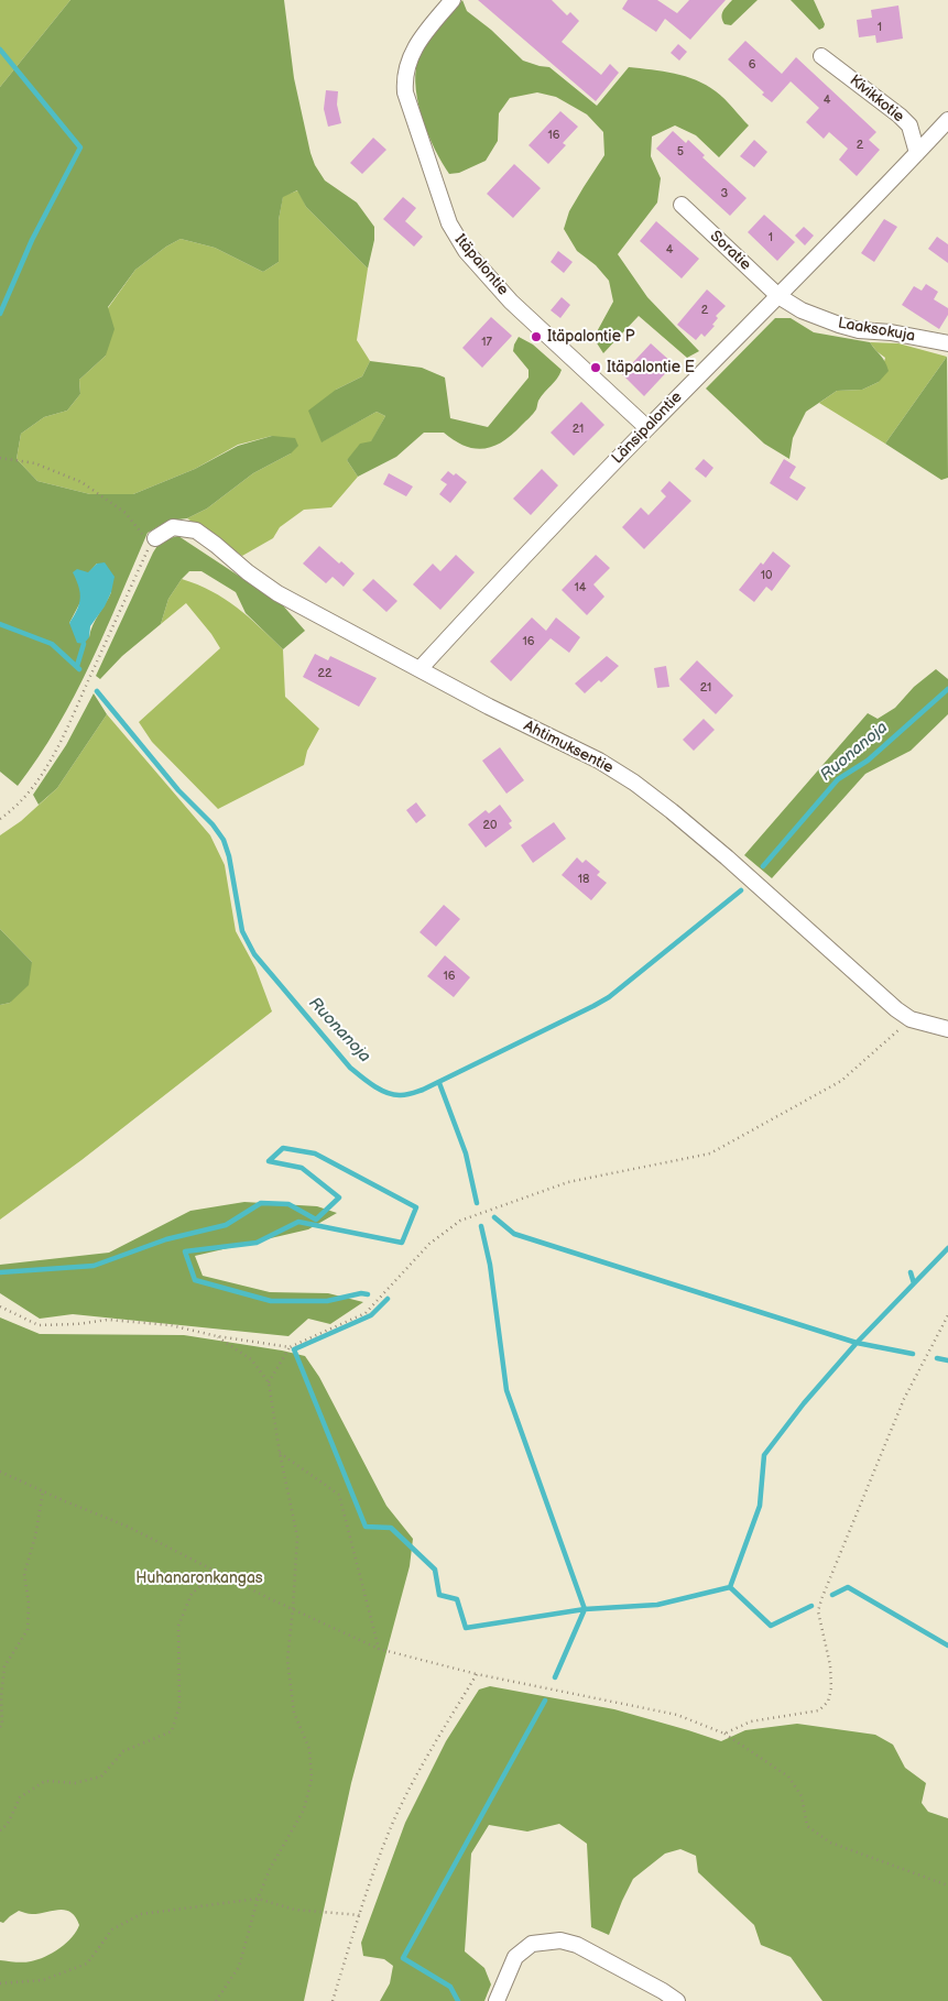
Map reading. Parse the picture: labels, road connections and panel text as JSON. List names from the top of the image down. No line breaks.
{"streets":{"street":["Kivikkotie","Soratie","Itäpalontie","Laaksokuja","Länsipalontie","Ahtimuksentie"]},"crossings":[["Kivikkotie","Länsipalontie"],["Soratie","Laaksokuja"],["Soratie","Länsipalontie"],["Itäpalontie","Länsipalontie"],["Laaksokuja","Länsipalontie"],["Länsipalontie","Ahtimuksentie"]],"water":["Ruonanoja"],"parks":["Huhanaronkangas"],"places":["Itäpalontie P","Itäpalontie E"],"house_numbers":["1","6","4","16","2","5","3","1","4","2","17","21","10","14","16","22","21","20","18","16"]}
